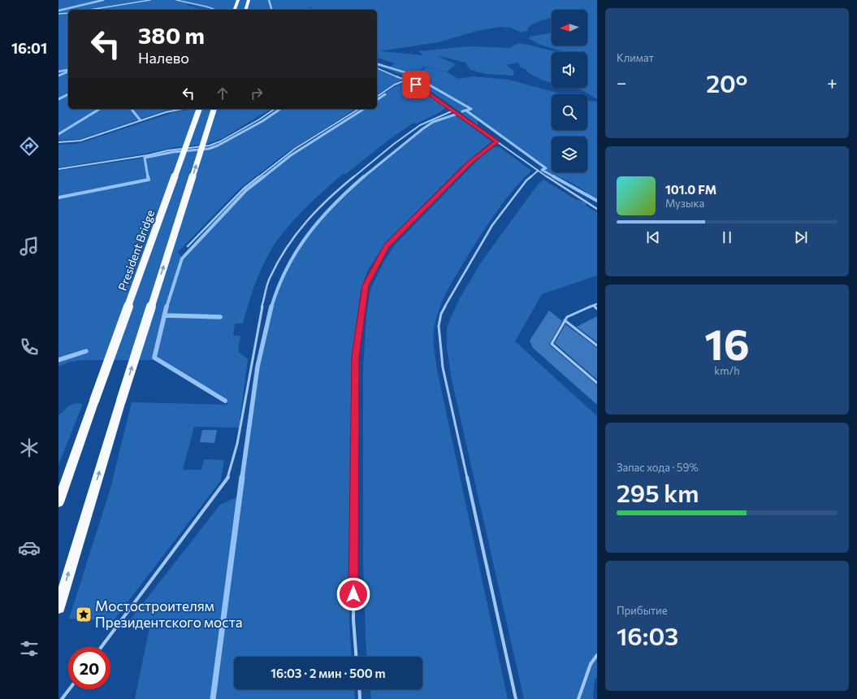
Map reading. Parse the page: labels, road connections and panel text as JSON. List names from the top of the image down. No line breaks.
{"streets":{"highway":["President Bridge"]},"places":{"place":["Мостостроителям Президентского моста"]},"north":"left","page":{"tabs":"16:01","tile":["Климат",["16","km/h"],["Запас хода · 59%","295 km"],["Прибытие","16:03"]],"turn":["380 m","Налево"],"heat":["−","20°","+"],"song":["101.0 FM","Музыка"],"limit":"20","trip":"16:03 · 2 мин · 500 m"}}
